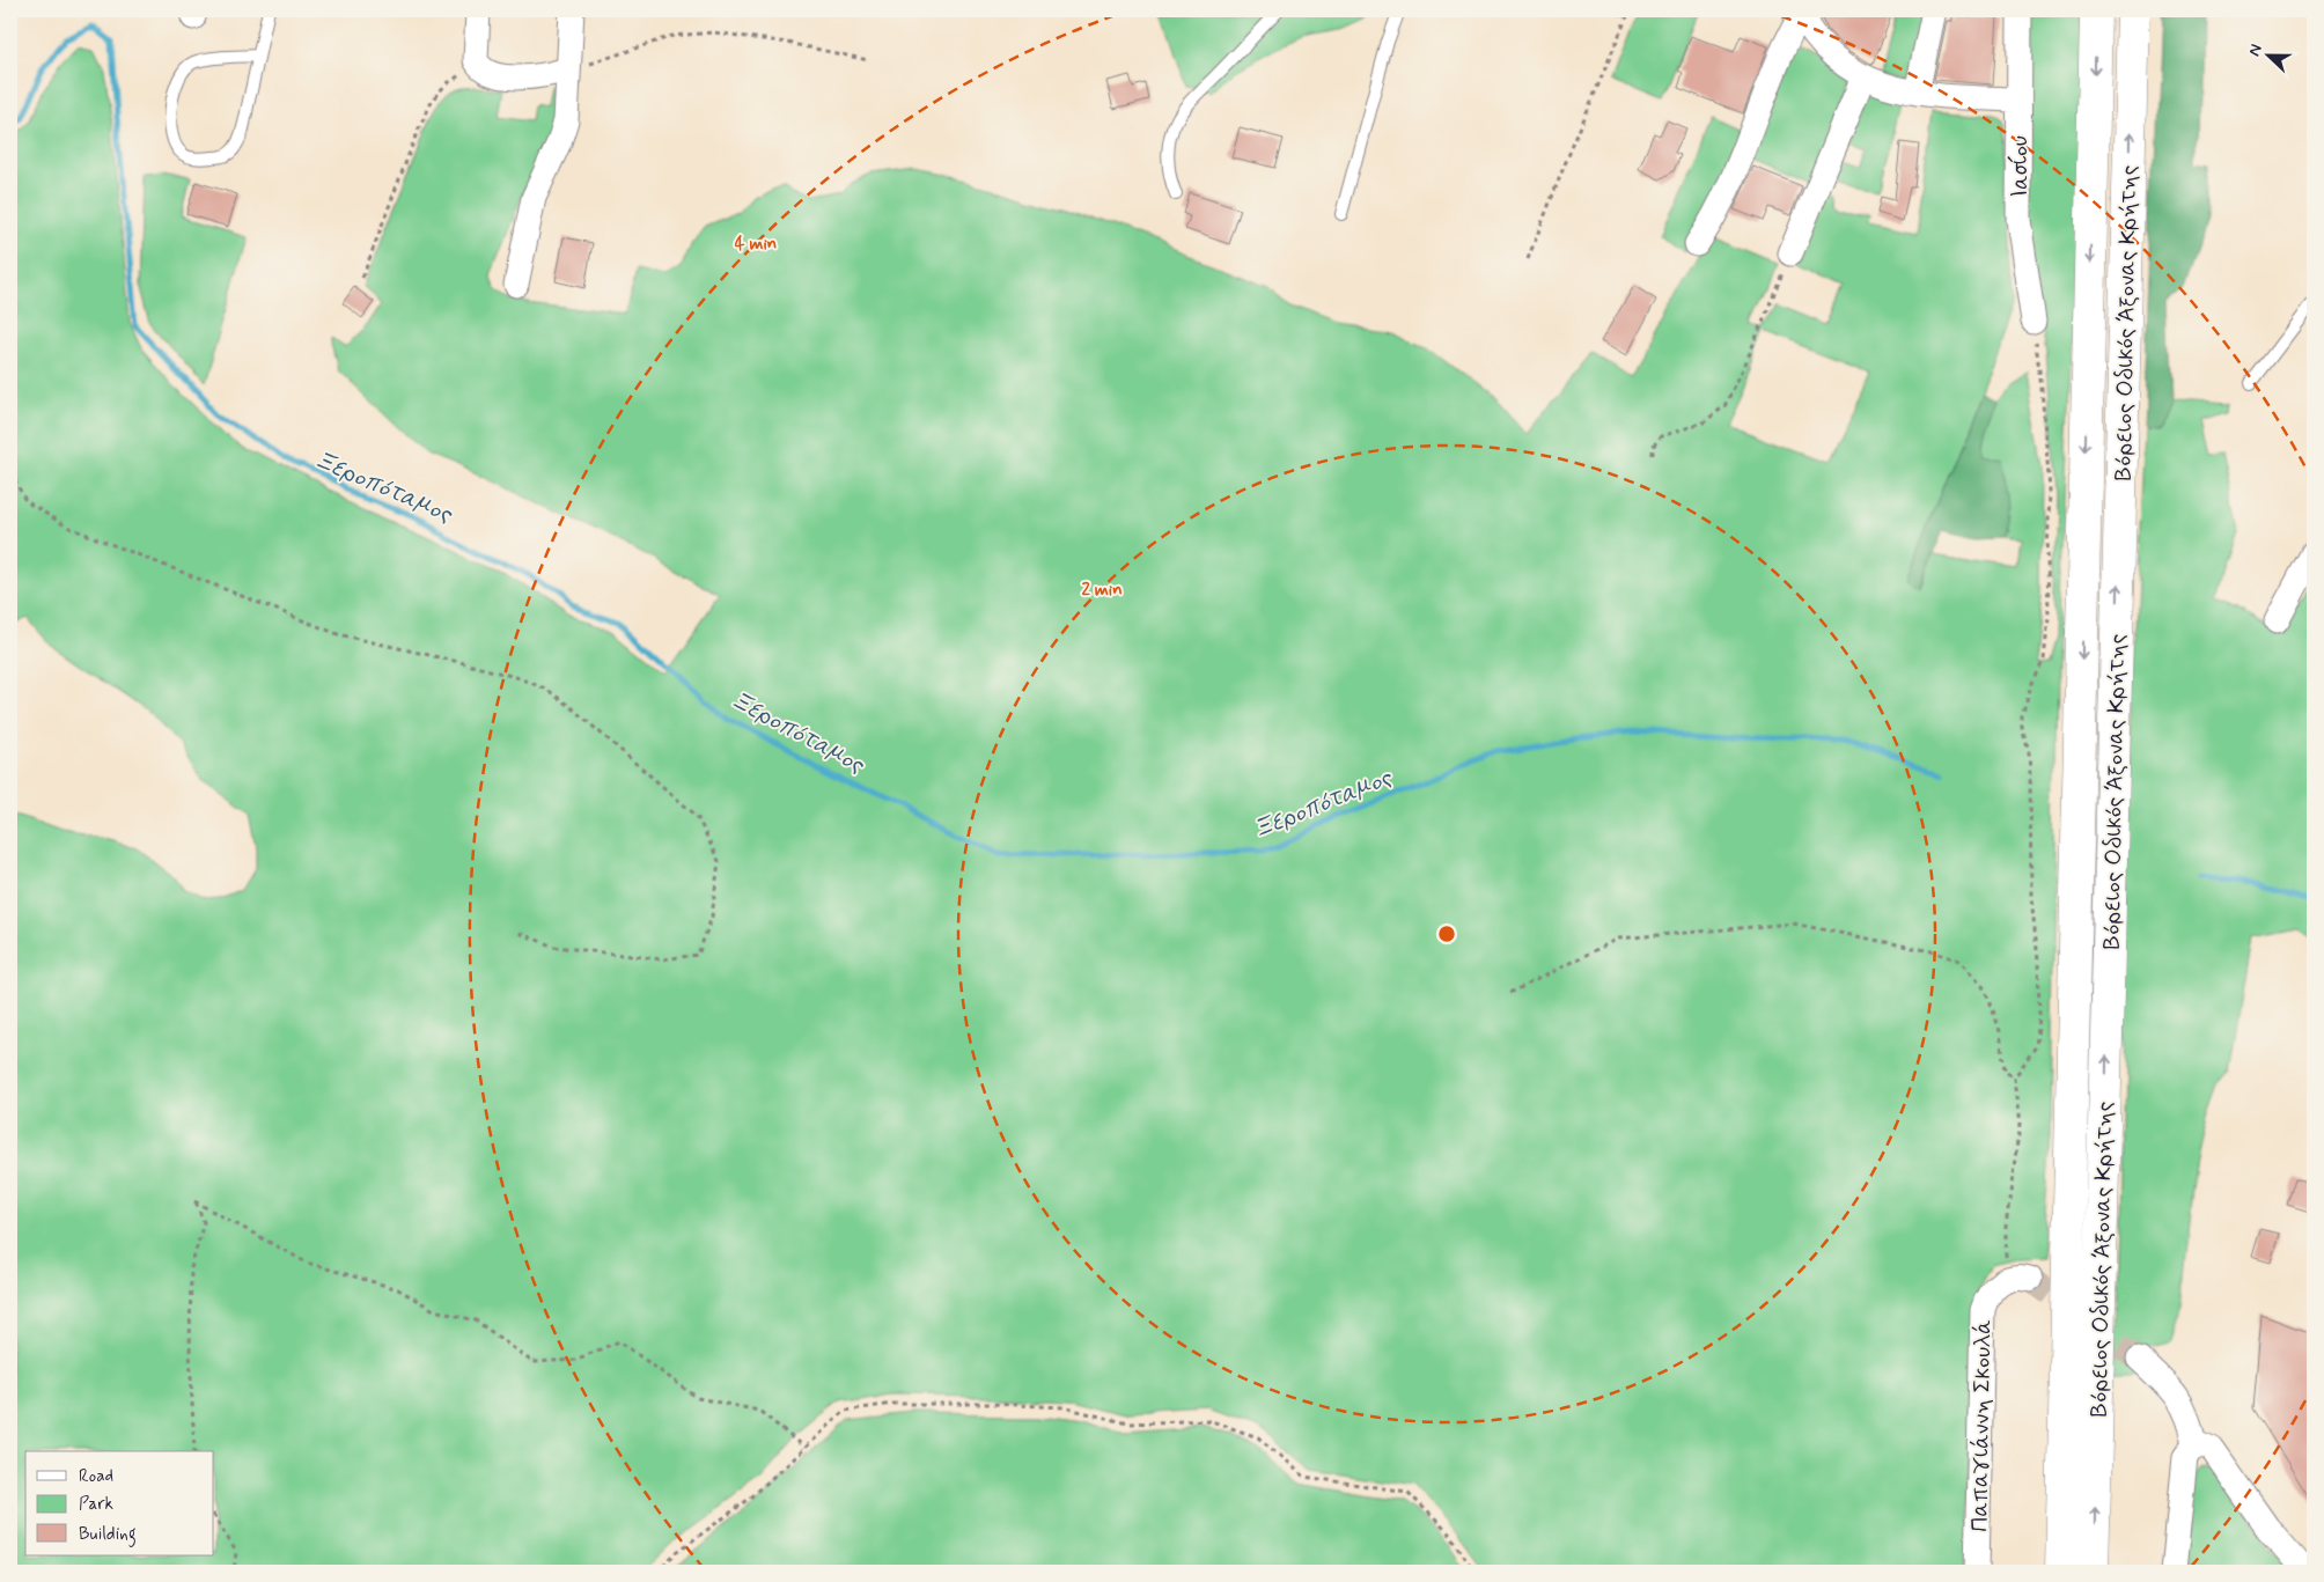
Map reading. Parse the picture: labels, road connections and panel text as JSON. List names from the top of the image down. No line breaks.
{"streets":{"highway":["Βόρειος Οδικός Άξονας Κρήτης"],"street":["Ιασίου","Παπαγιάννη Σκουλά"]},"water":["Ξεροπόταμος"],"legend":["Road","Park","Building"],"north":"left","rings":["4 min","2 min"]}
